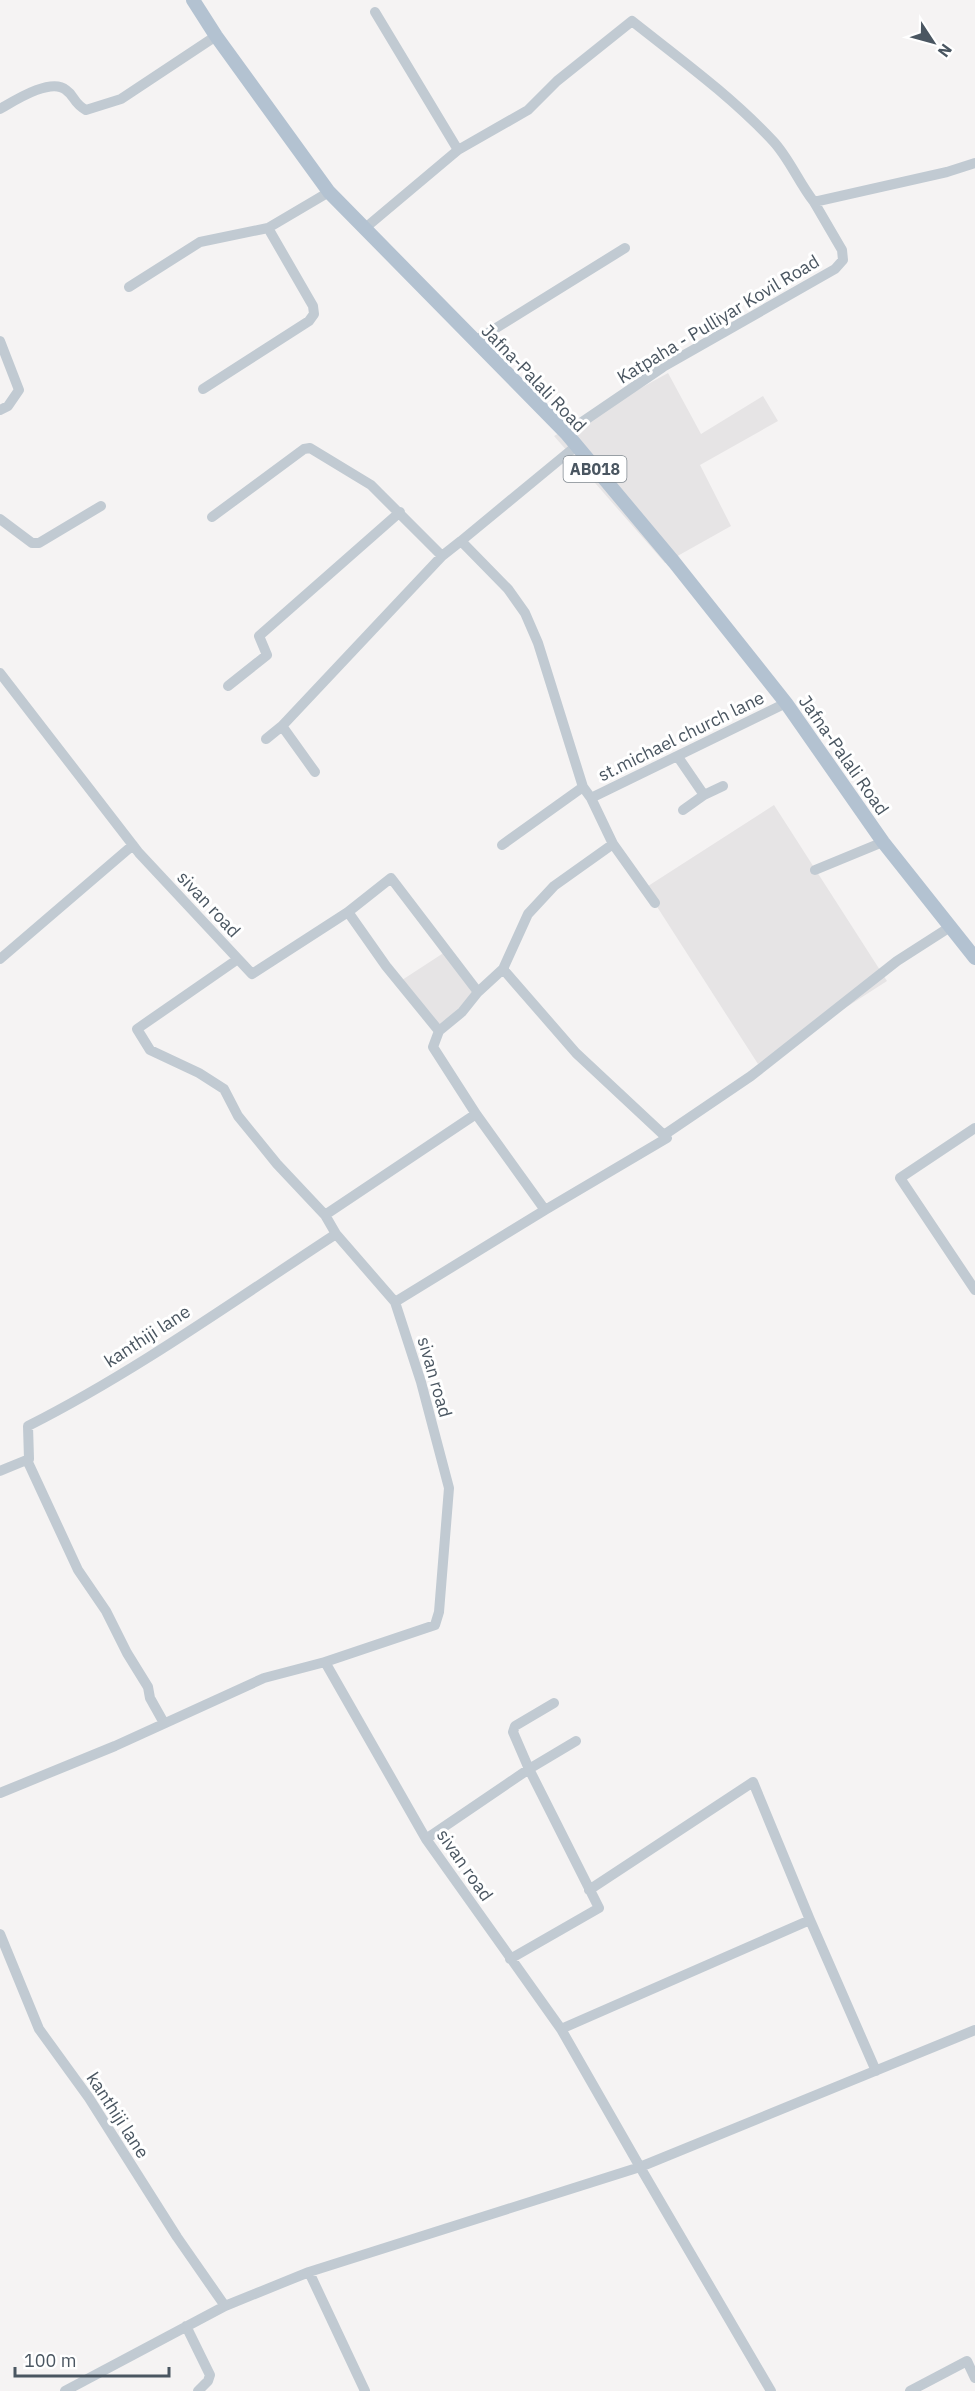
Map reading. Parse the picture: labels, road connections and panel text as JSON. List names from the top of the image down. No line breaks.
{"streets":{"main road":["Jafna-Palali Road","AB018"],"street":["Katpaha - Pulliyar Kovil Road","st.michael church lane","sivan road","kanthiji lane"]},"crossings":[["Katpaha - Pulliyar Kovil Road","Jafna-Palali Road"],["Jafna-Palali Road","st.michael church lane"],["sivan road","kanthiji lane"]],"scale_bar":"100 m","north":"bottom right"}
